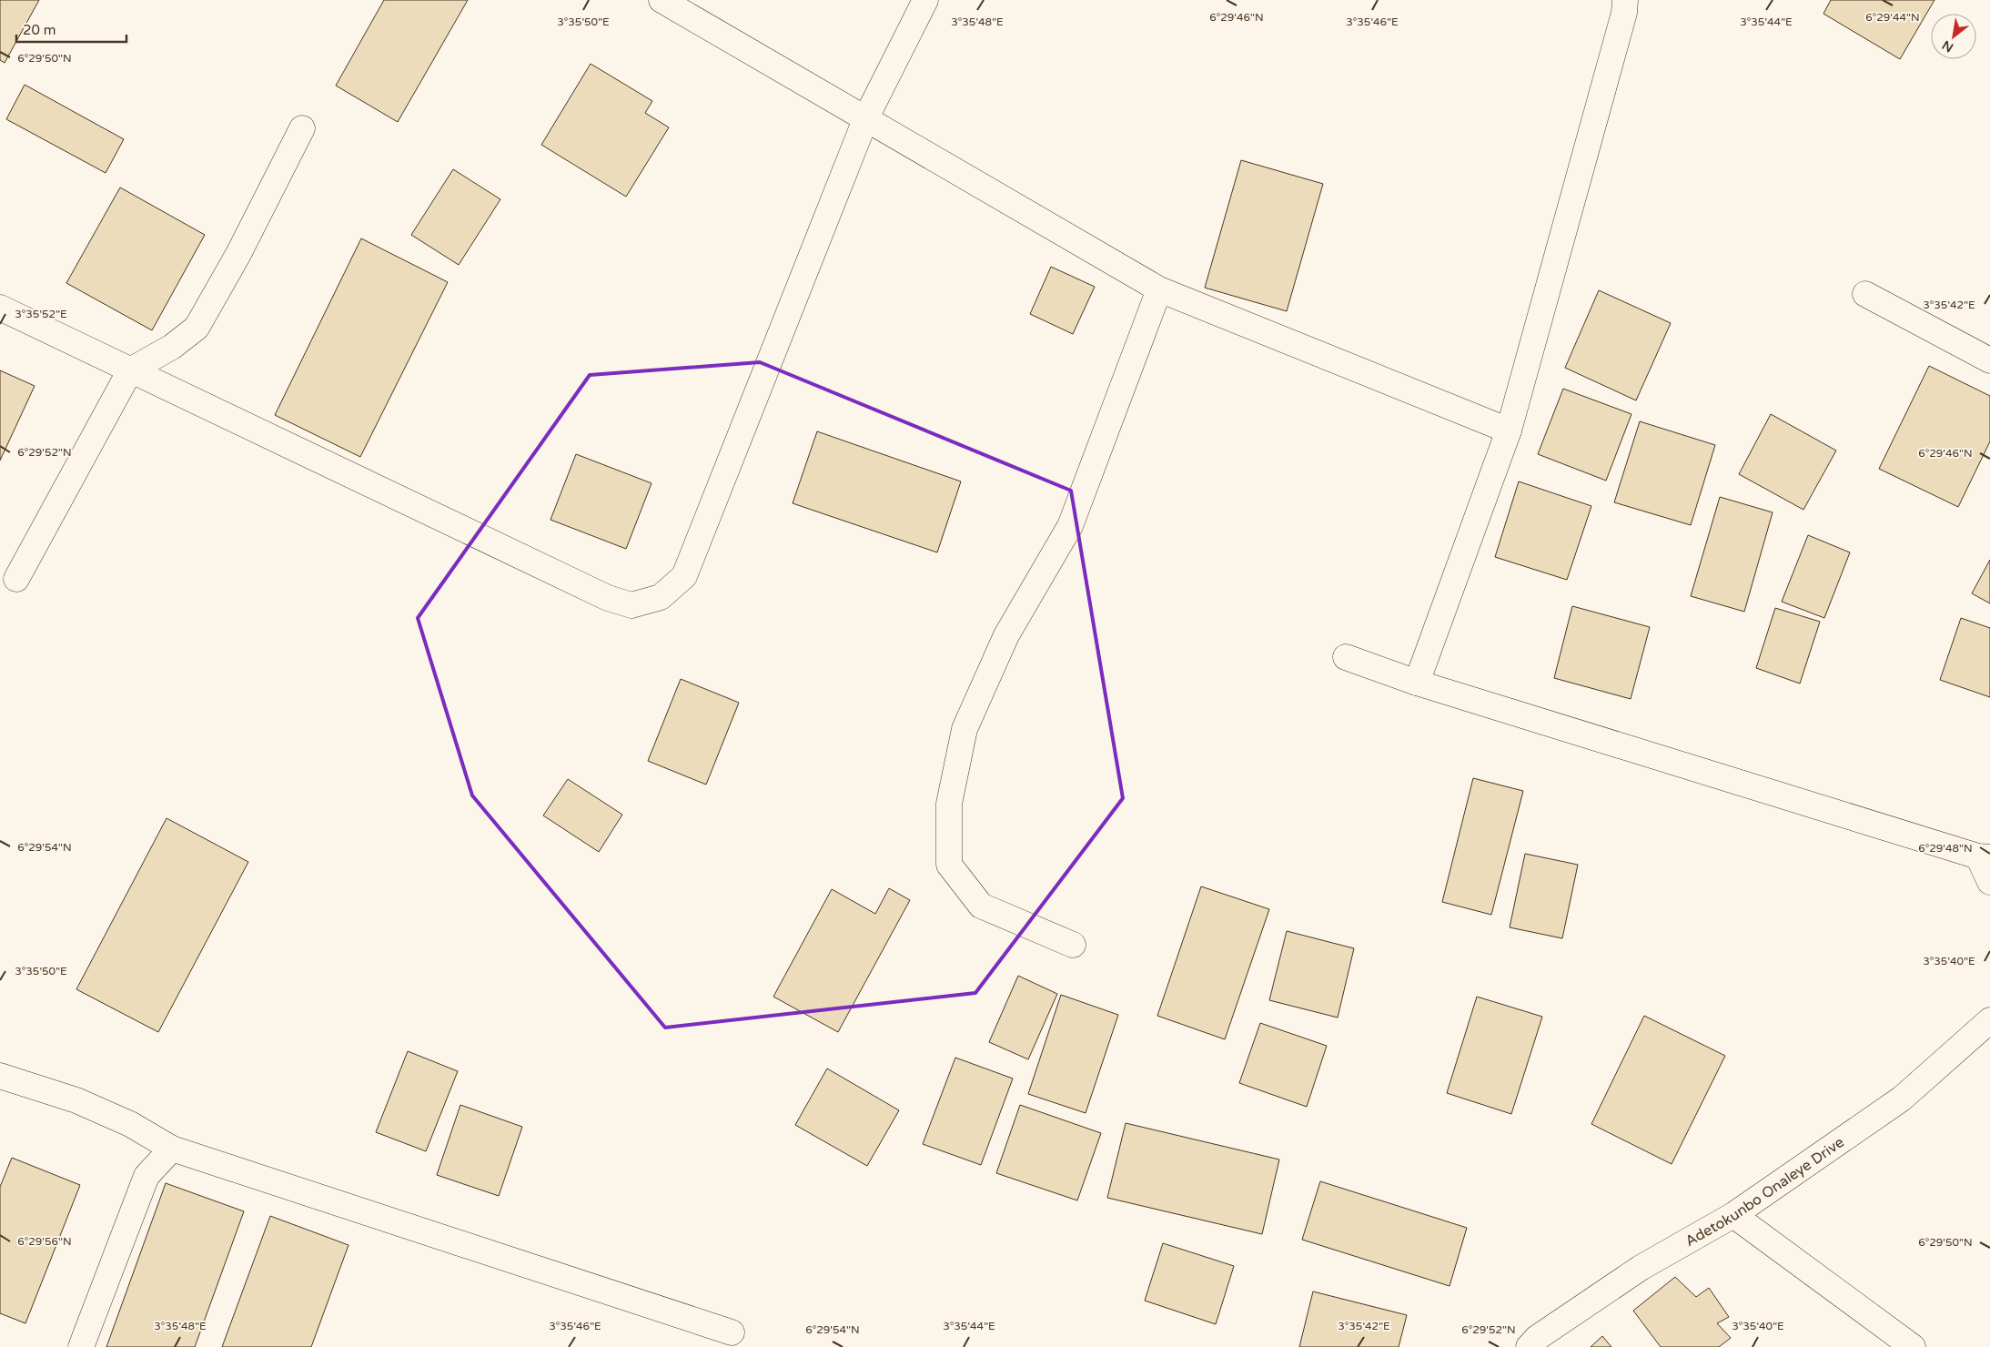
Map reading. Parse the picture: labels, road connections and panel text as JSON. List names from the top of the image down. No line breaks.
{"streets":{"street":["Adetokunbo Onaleye Drive"]},"scale_bar":"20 m","north":"bottom left","coordinates":["6°29'44\"N","6°29'46\"N","3°35'48\"E","3°35'46\"E","3°35'44\"E","3°35'50\"E","6°29'50\"N","3°35'42\"E","3°35'52\"E","6°29'52\"N","6°29'54\"N","6°29'48\"N","3°35'40\"E","6°29'56\"N"]}
